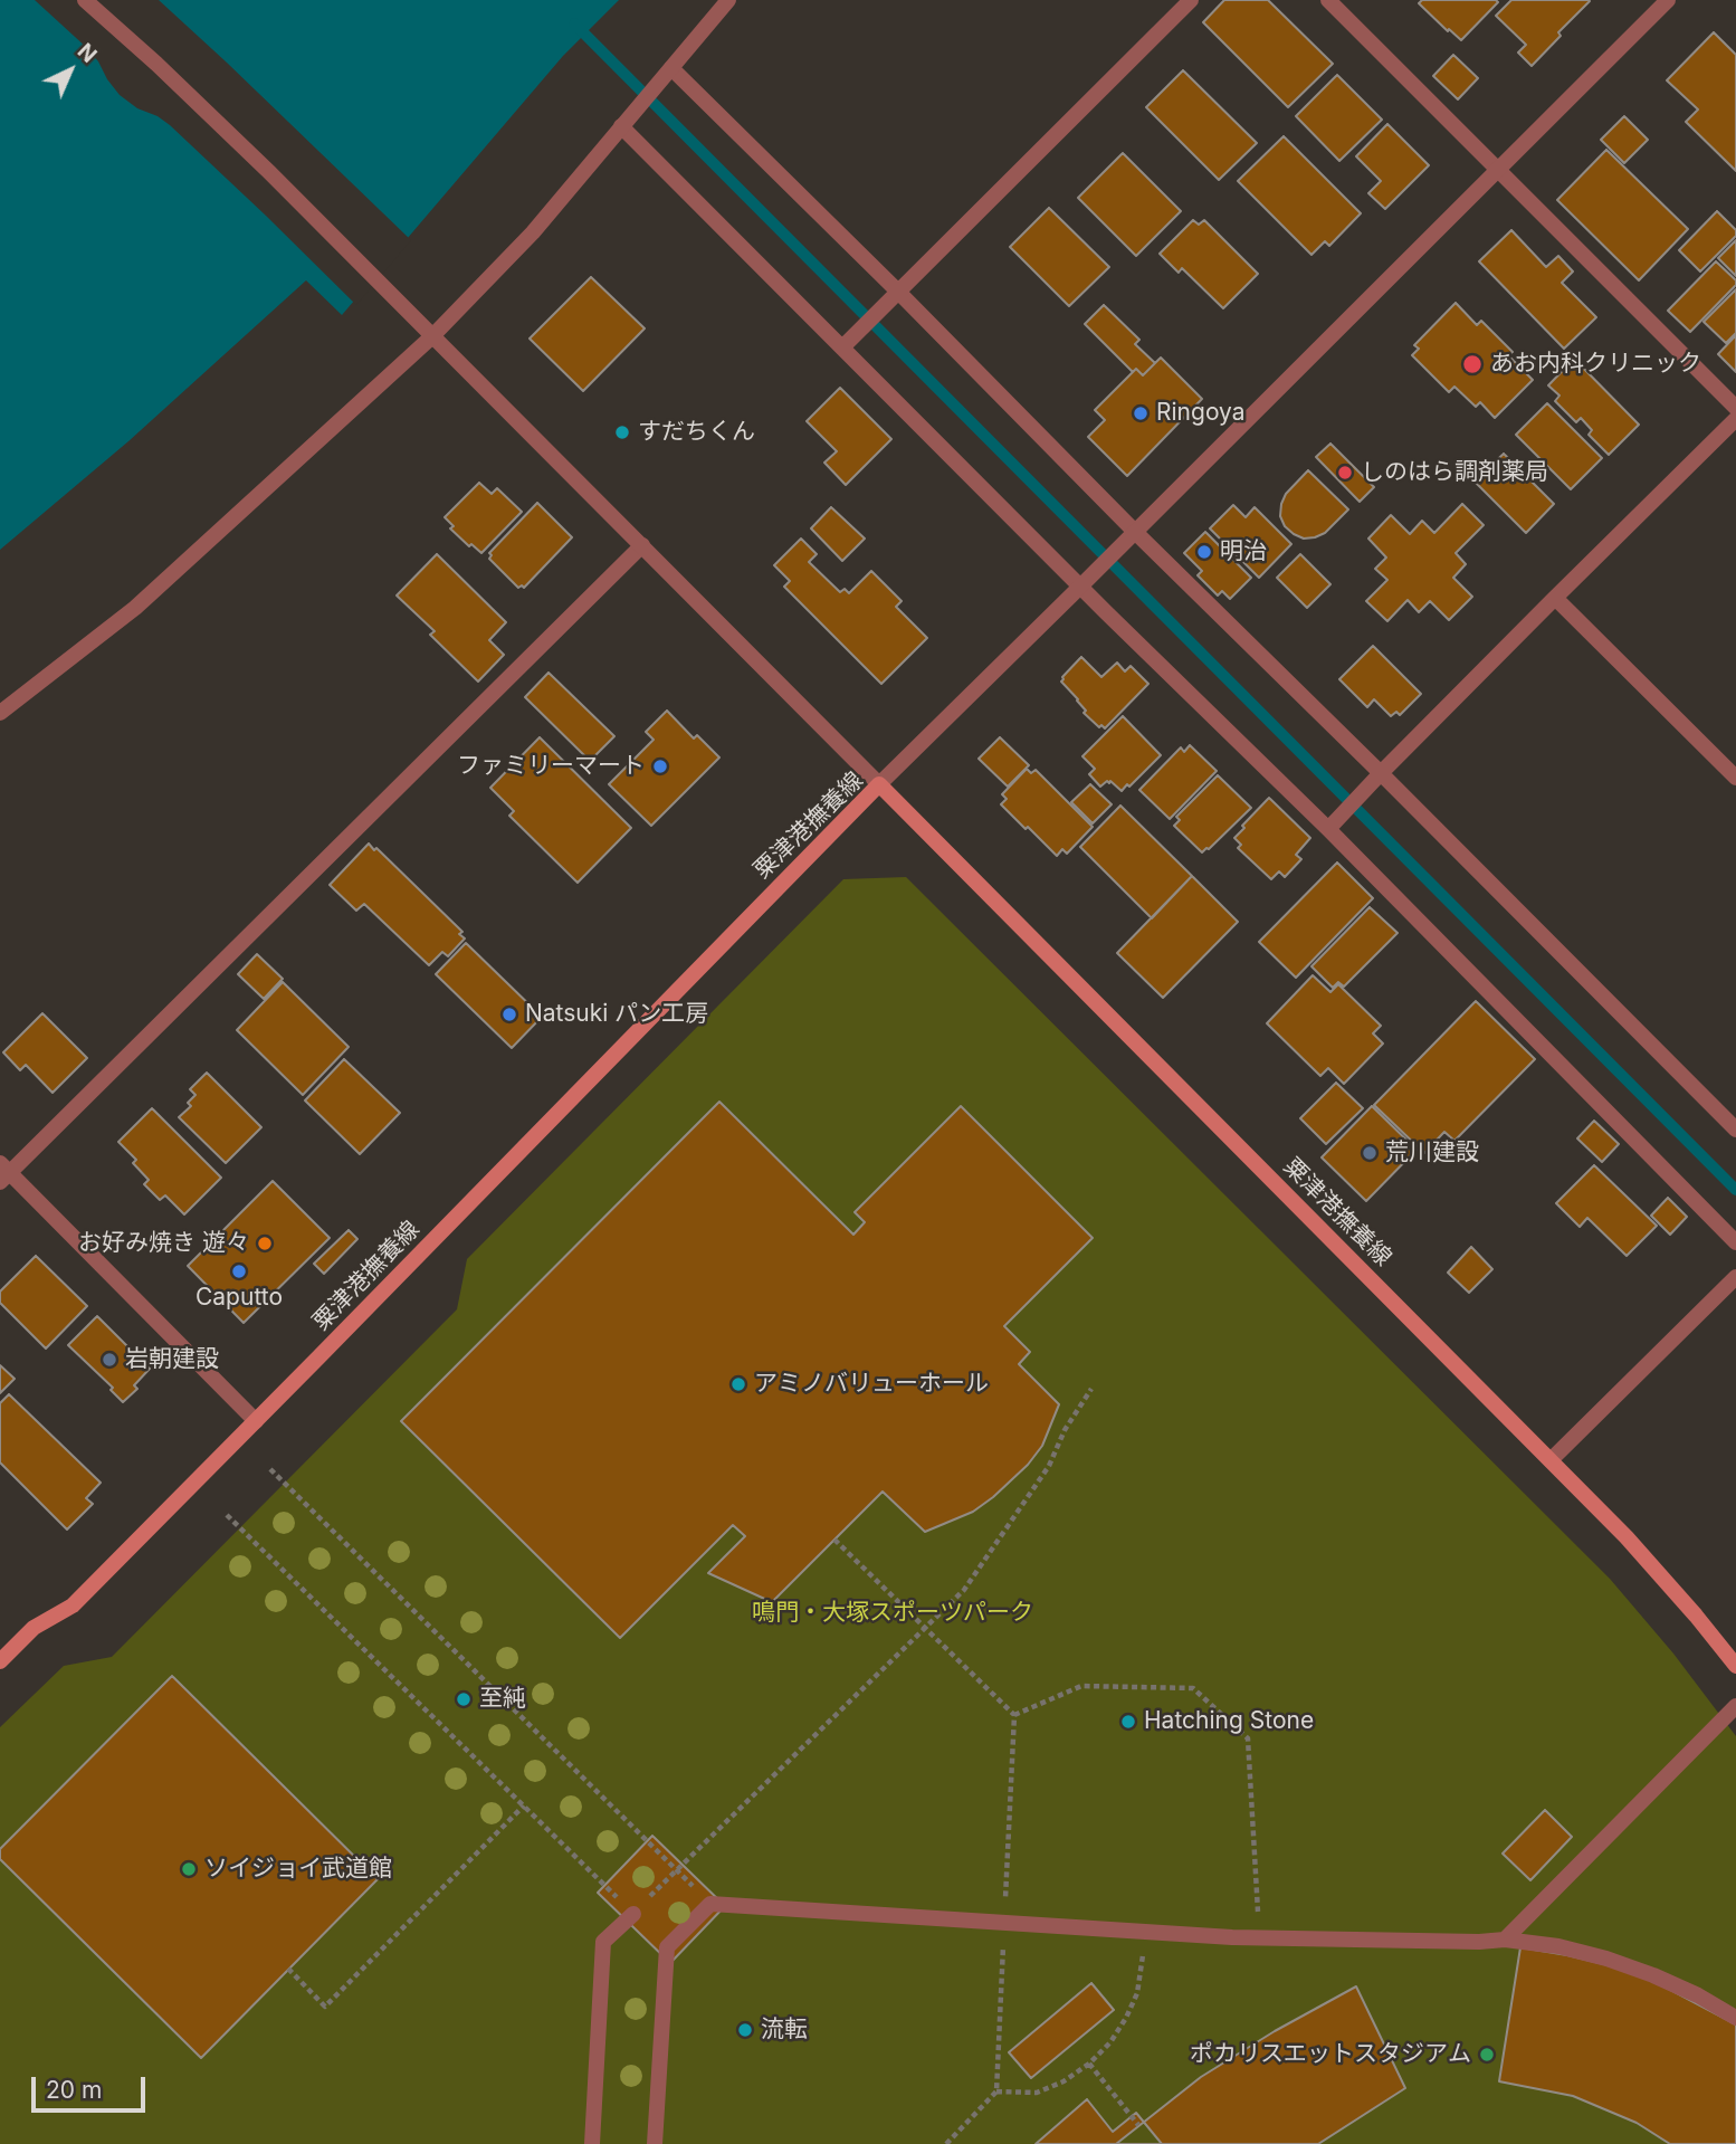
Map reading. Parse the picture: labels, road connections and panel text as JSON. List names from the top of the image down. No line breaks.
{"streets":{"main road":["粟津港撫養線"]},"parks":["鳴門・大塚スポーツパーク"],"places":["あお内科クリニック","Ringoya","すだちくん","しのはら調剤薬局","明治","ファミリーマート","Natsuki パン工房","荒川建設","お好み焼き 遊々","Caputto","岩朝建設","アミノバリューホール","至純","Hatching Stone","ソイジョイ武道館","流転","ポカリスエットスタジアム"],"scale_bar":"20 m","north":"top right"}
